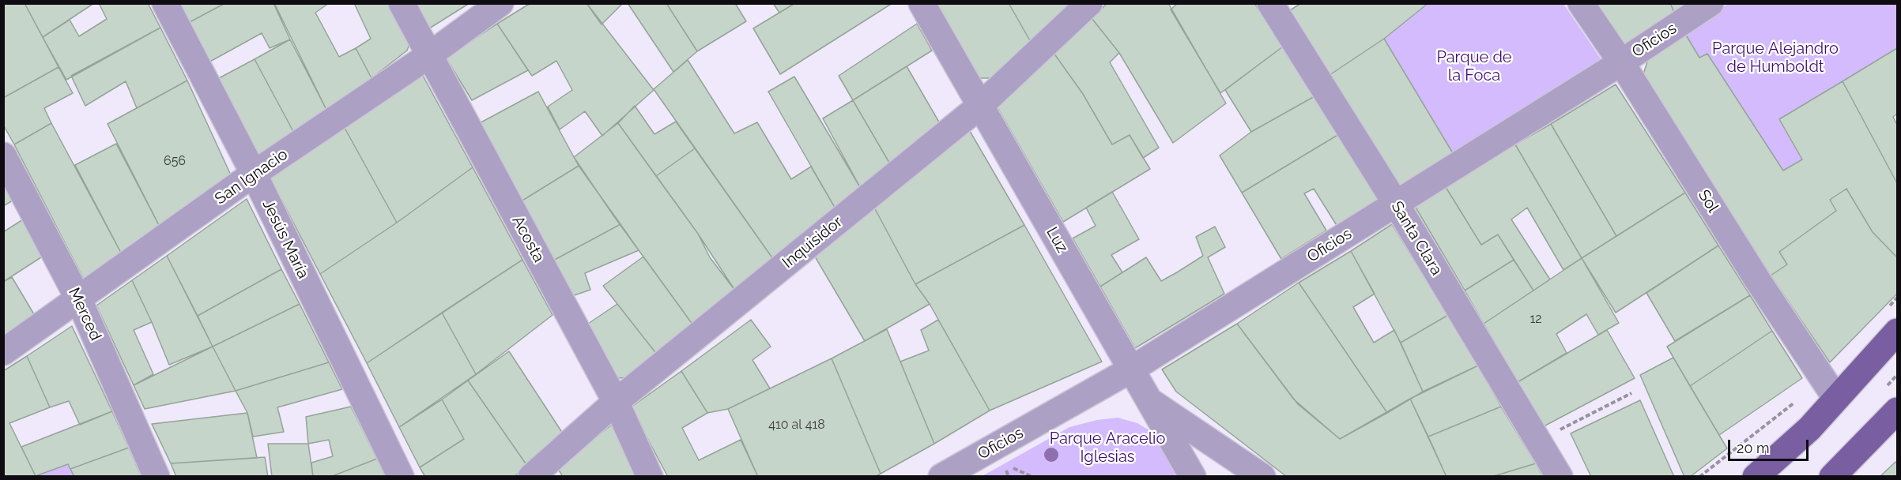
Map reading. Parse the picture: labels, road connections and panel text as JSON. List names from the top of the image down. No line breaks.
{"streets":{"street":["Oficios","San Ignacio","Sol","Santa Clara","Jesús María","Acosta","Luz","Inquisidor","Merced"]},"crossings":[["Oficios","Sol"],["Oficios","Santa Clara"],["Oficios","Luz"],["San Ignacio","Jesús María"],["San Ignacio","Acosta"],["San Ignacio","Merced"],["Acosta","Inquisidor"],["Luz","Inquisidor"]],"parks":["Parque Alejandro de Humboldt","Parque de la Foca","Parque Aracelio Iglesias"],"house_numbers":["656","12","410 al 418"],"scale_bar":"20 m"}
